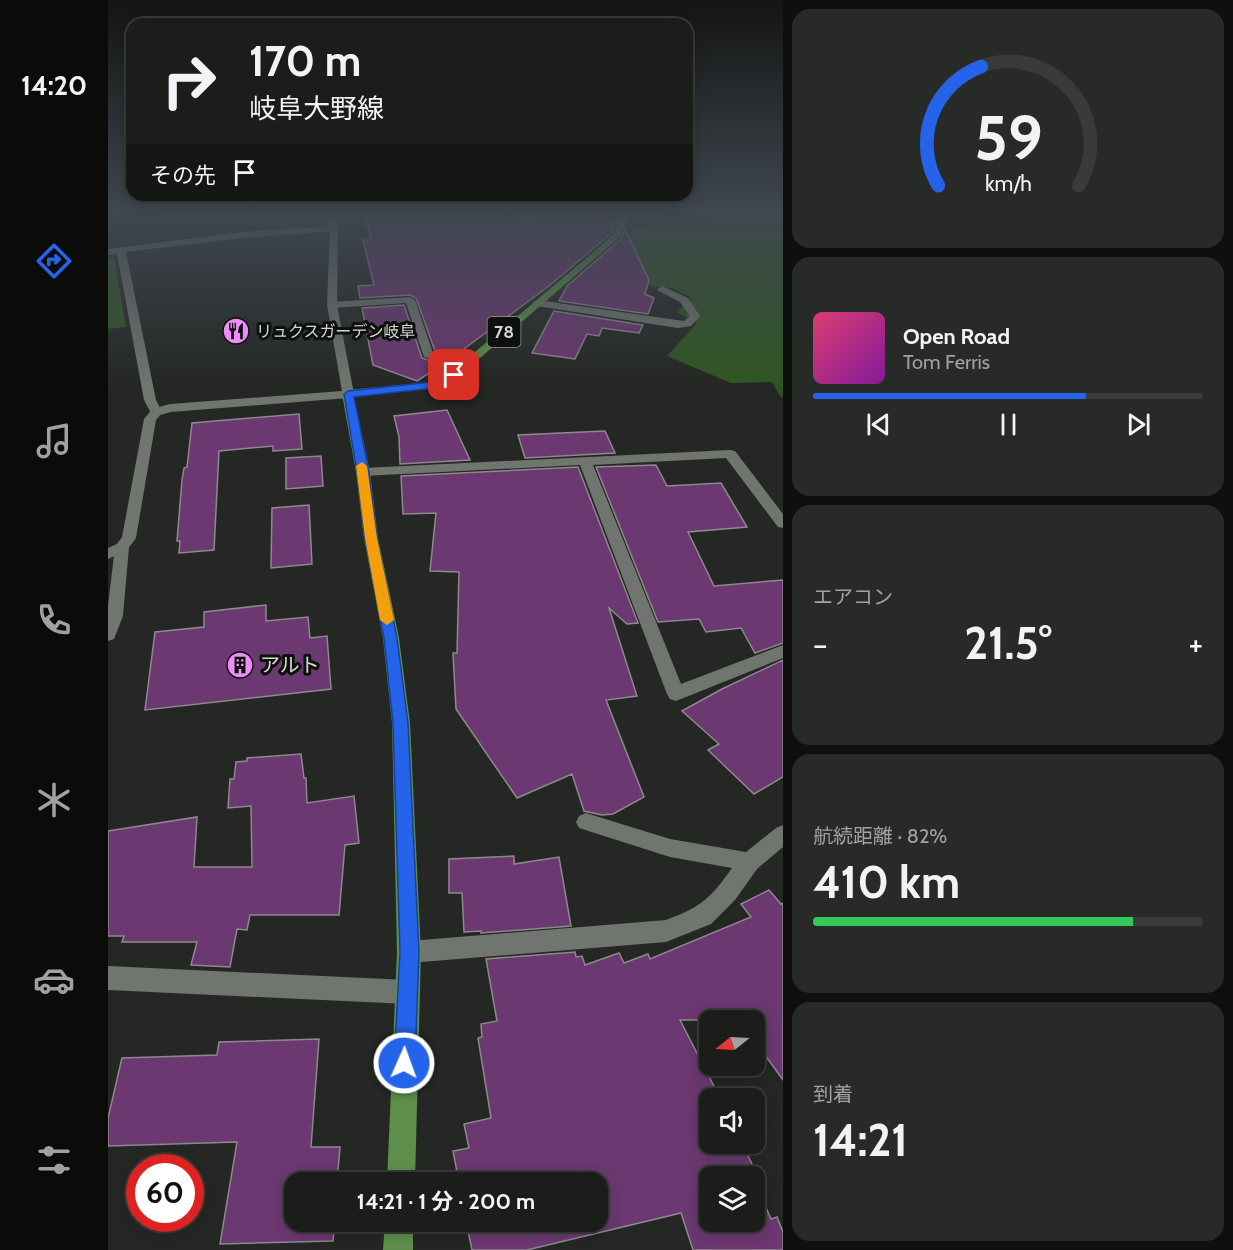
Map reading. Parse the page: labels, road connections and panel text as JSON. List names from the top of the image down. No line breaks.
{"streets":{"main road":["78"]},"places":{"restaurant":["リュクスガーデン岐阜"],"building":["アルト"]},"north":"left","page":{"tabs":"14:20","turn":["170 m","岐阜大野線"],"then":"その先","song":["Open Road","Tom Ferris"],"tile":["エアコン",["航続距離 · 82%","410 km"],["到着","14:21"]],"heat":["−","21.5°","+"],"limit":"60","trip":"14:21 · 1 分 · 200 m","gauge":["59","km/h"]}}
